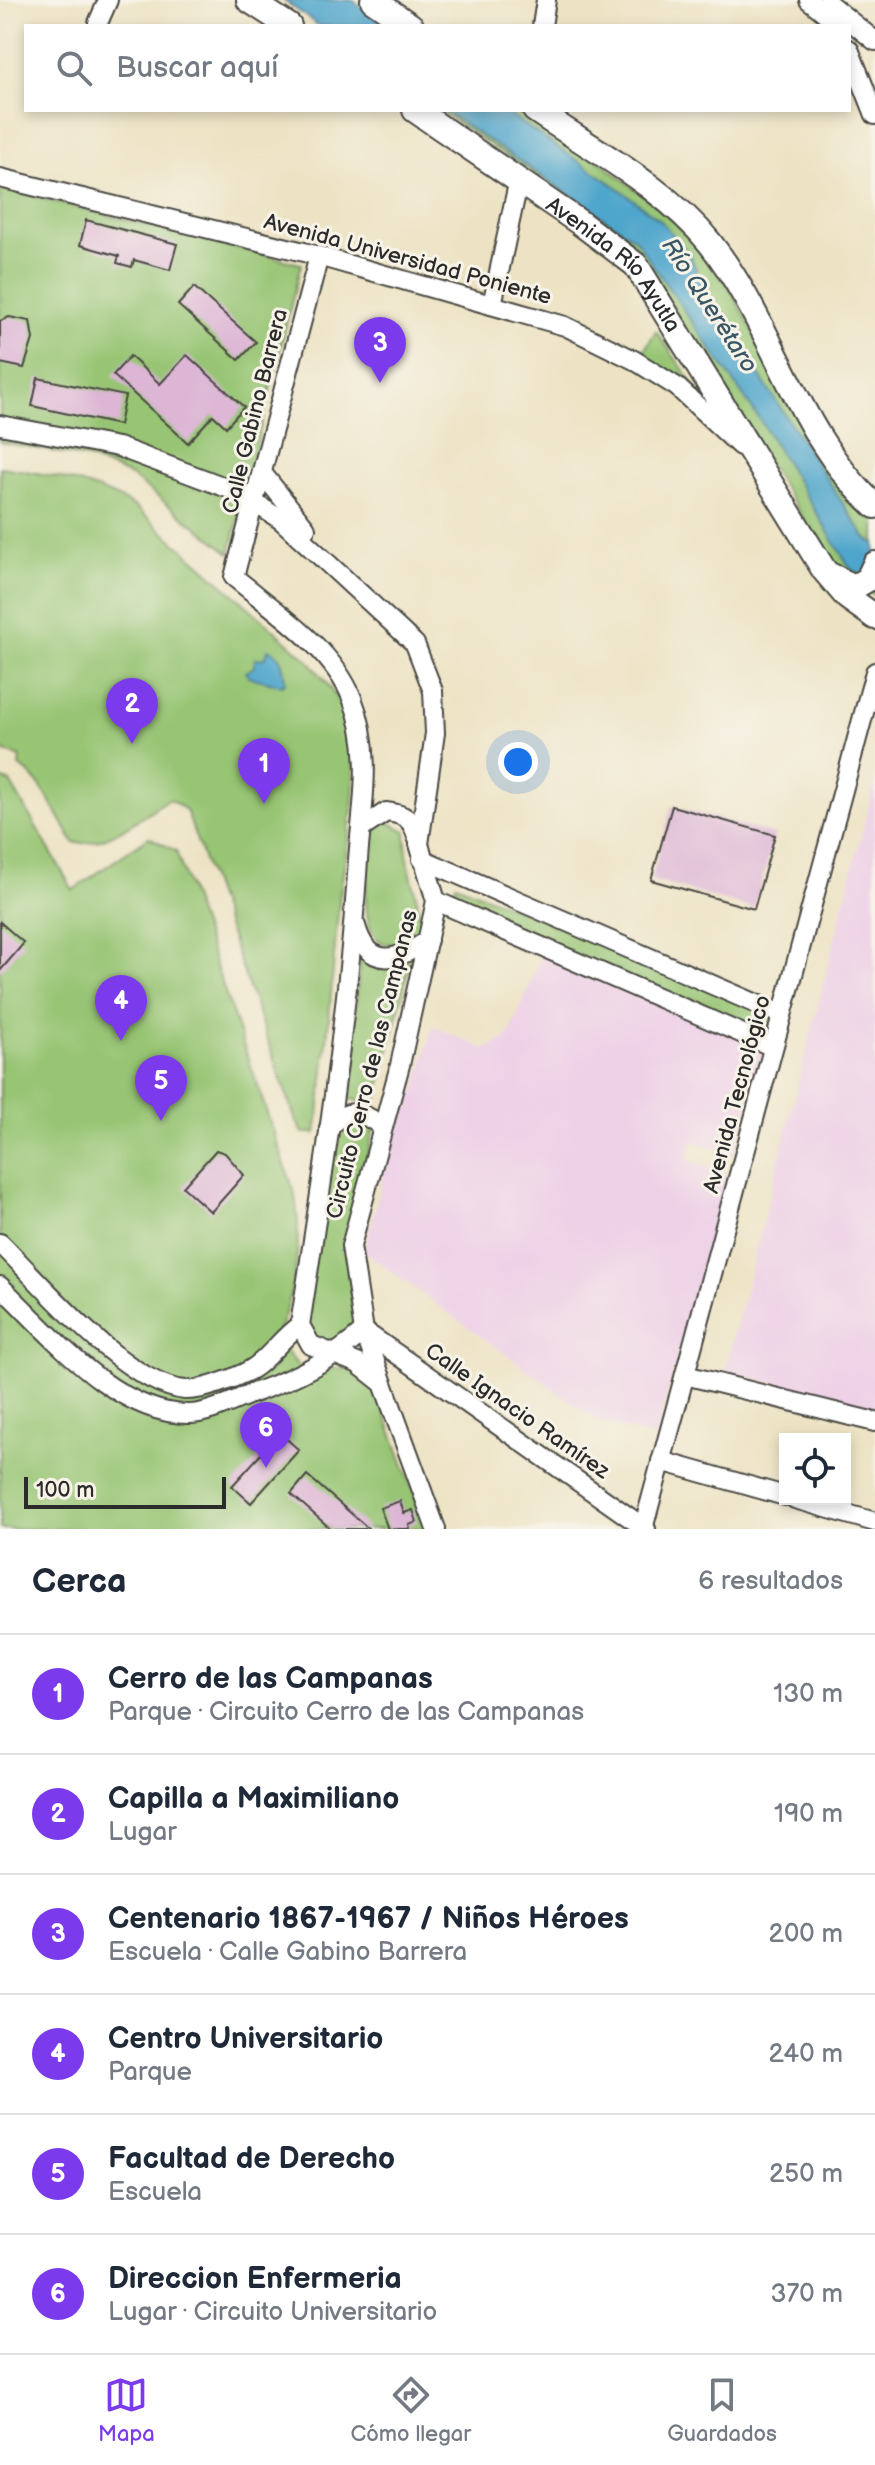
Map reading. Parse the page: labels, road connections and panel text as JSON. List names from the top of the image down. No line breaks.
{"streets":{"main road":["Avenida Río Ayutla"],"street":["Avenida Universidad Poniente","Calle Gabino Barrera","Circuito Cerro de las Campanas","Avenida Tecnológico","Calle Ignacio Ramírez"]},"crossings":[["Avenida Universidad Poniente","Avenida Río Ayutla"],["Avenida Universidad Poniente","Calle Gabino Barrera"],["Calle Gabino Barrera","Circuito Cerro de las Campanas"],["Circuito Cerro de las Campanas","Calle Ignacio Ramírez"],["Avenida Tecnológico","Calle Ignacio Ramírez"]],"water":["Río Querétaro"],"scale_bar":"100 m","page":{"search":"Buscar aquí","pins":["3","2","1","4","5","6"],"scale":"100 m","heading":["Cerca","6 resultados"],"list":[{"mark":"1","name":"Cerro de las Campanas","note":"Parque · Circuito Cerro de las Campanas","value":"130 m"},{"mark":"2","name":"Capilla a Maximiliano","note":"Lugar","value":"190 m"},{"mark":"3","name":"Centenario 1867-1967 / Niños Héroes","note":"Escuela · Calle Gabino Barrera","value":"200 m"},{"mark":"4","name":"Centro Universitario","note":"Parque","value":"240 m"},{"mark":"5","name":"Facultad de Derecho","note":"Escuela","value":"250 m"},{"mark":"6","name":"Direccion Enfermeria","note":"Lugar · Circuito Universitario","value":"370 m"}],"nav":["Mapa","Cómo llegar","Guardados"]}}
